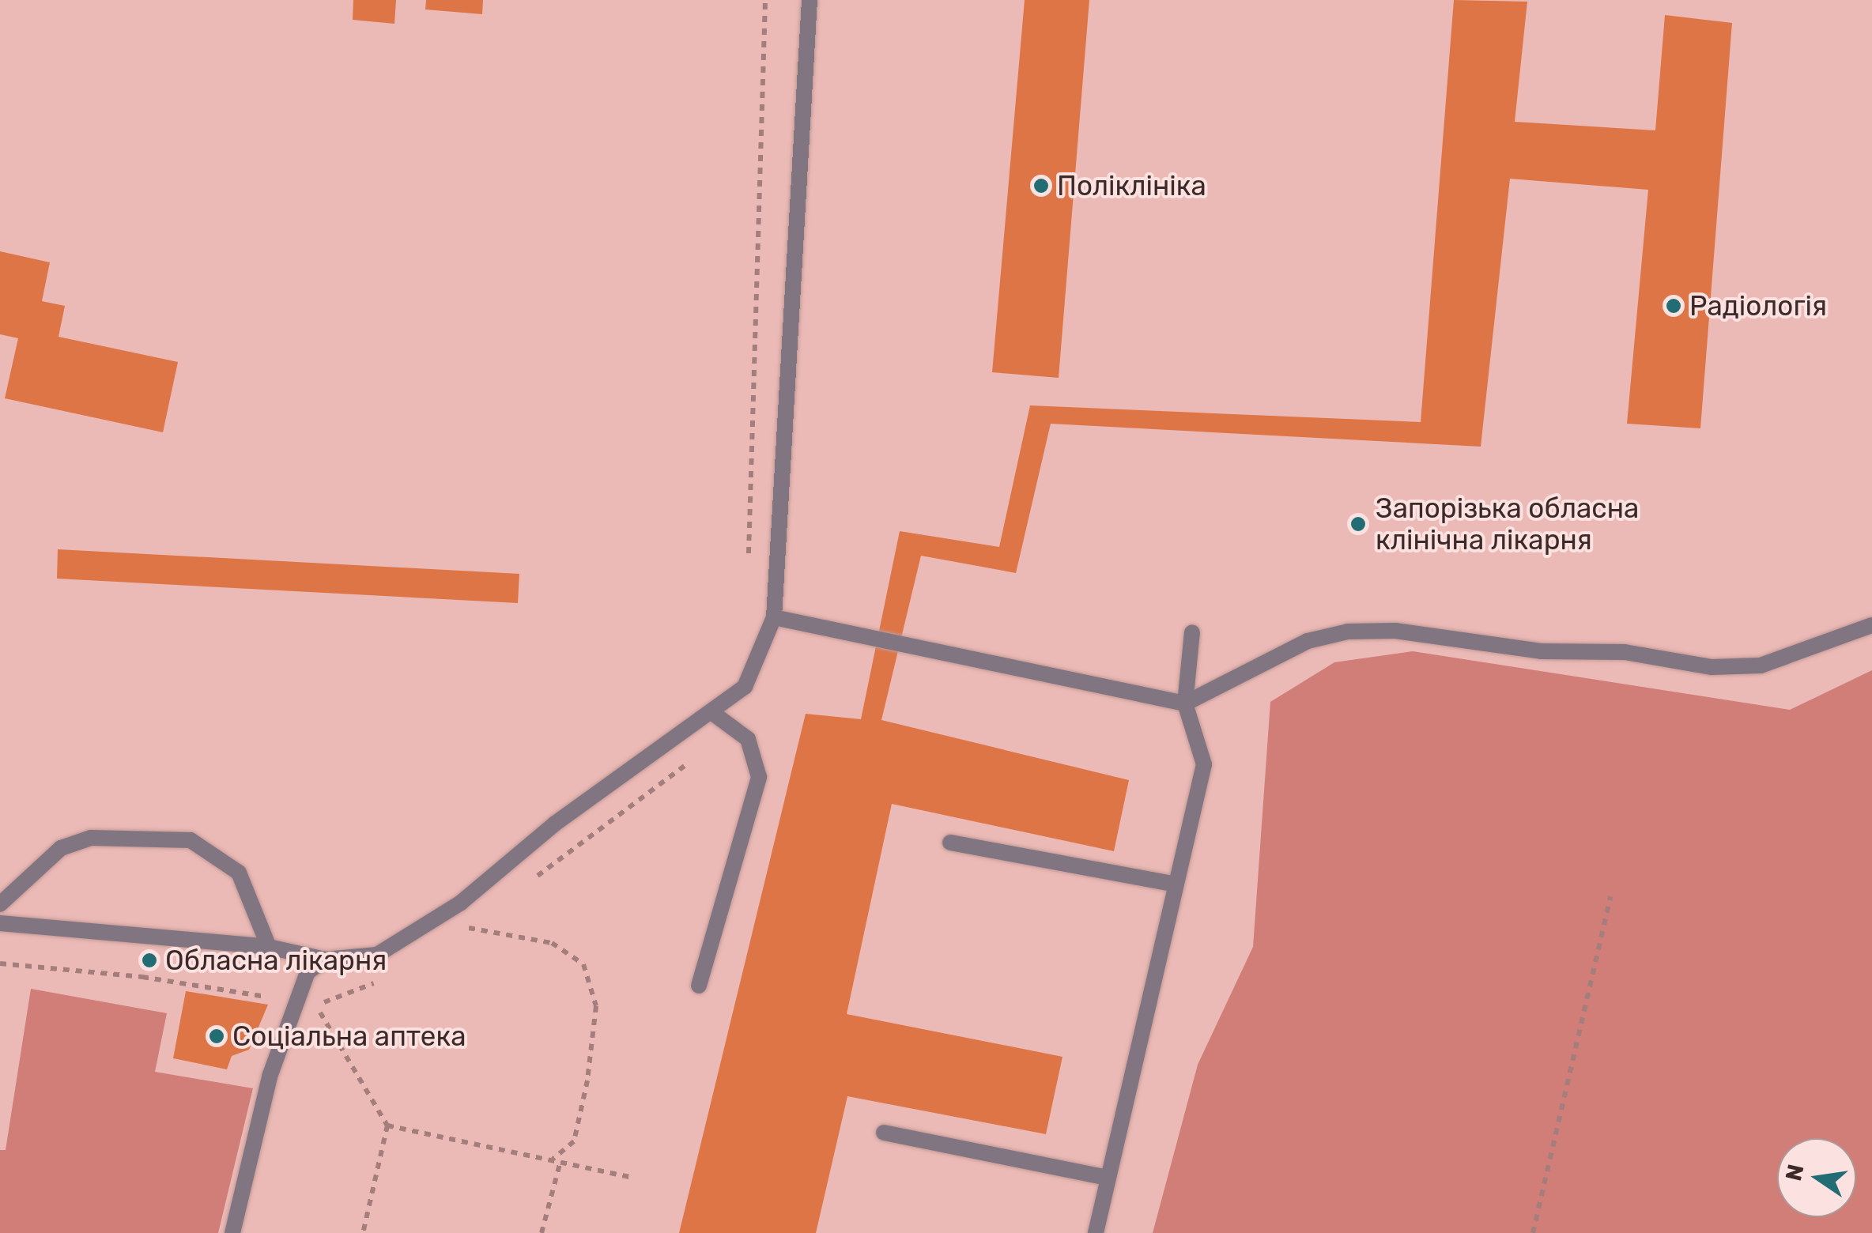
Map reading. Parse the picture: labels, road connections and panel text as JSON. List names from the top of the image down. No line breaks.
{"places":["Поліклініка","Радіологія","Запорізька обласна клінічна лікарня","Обласна лікарня","Соціальна аптека"],"north":"left"}
